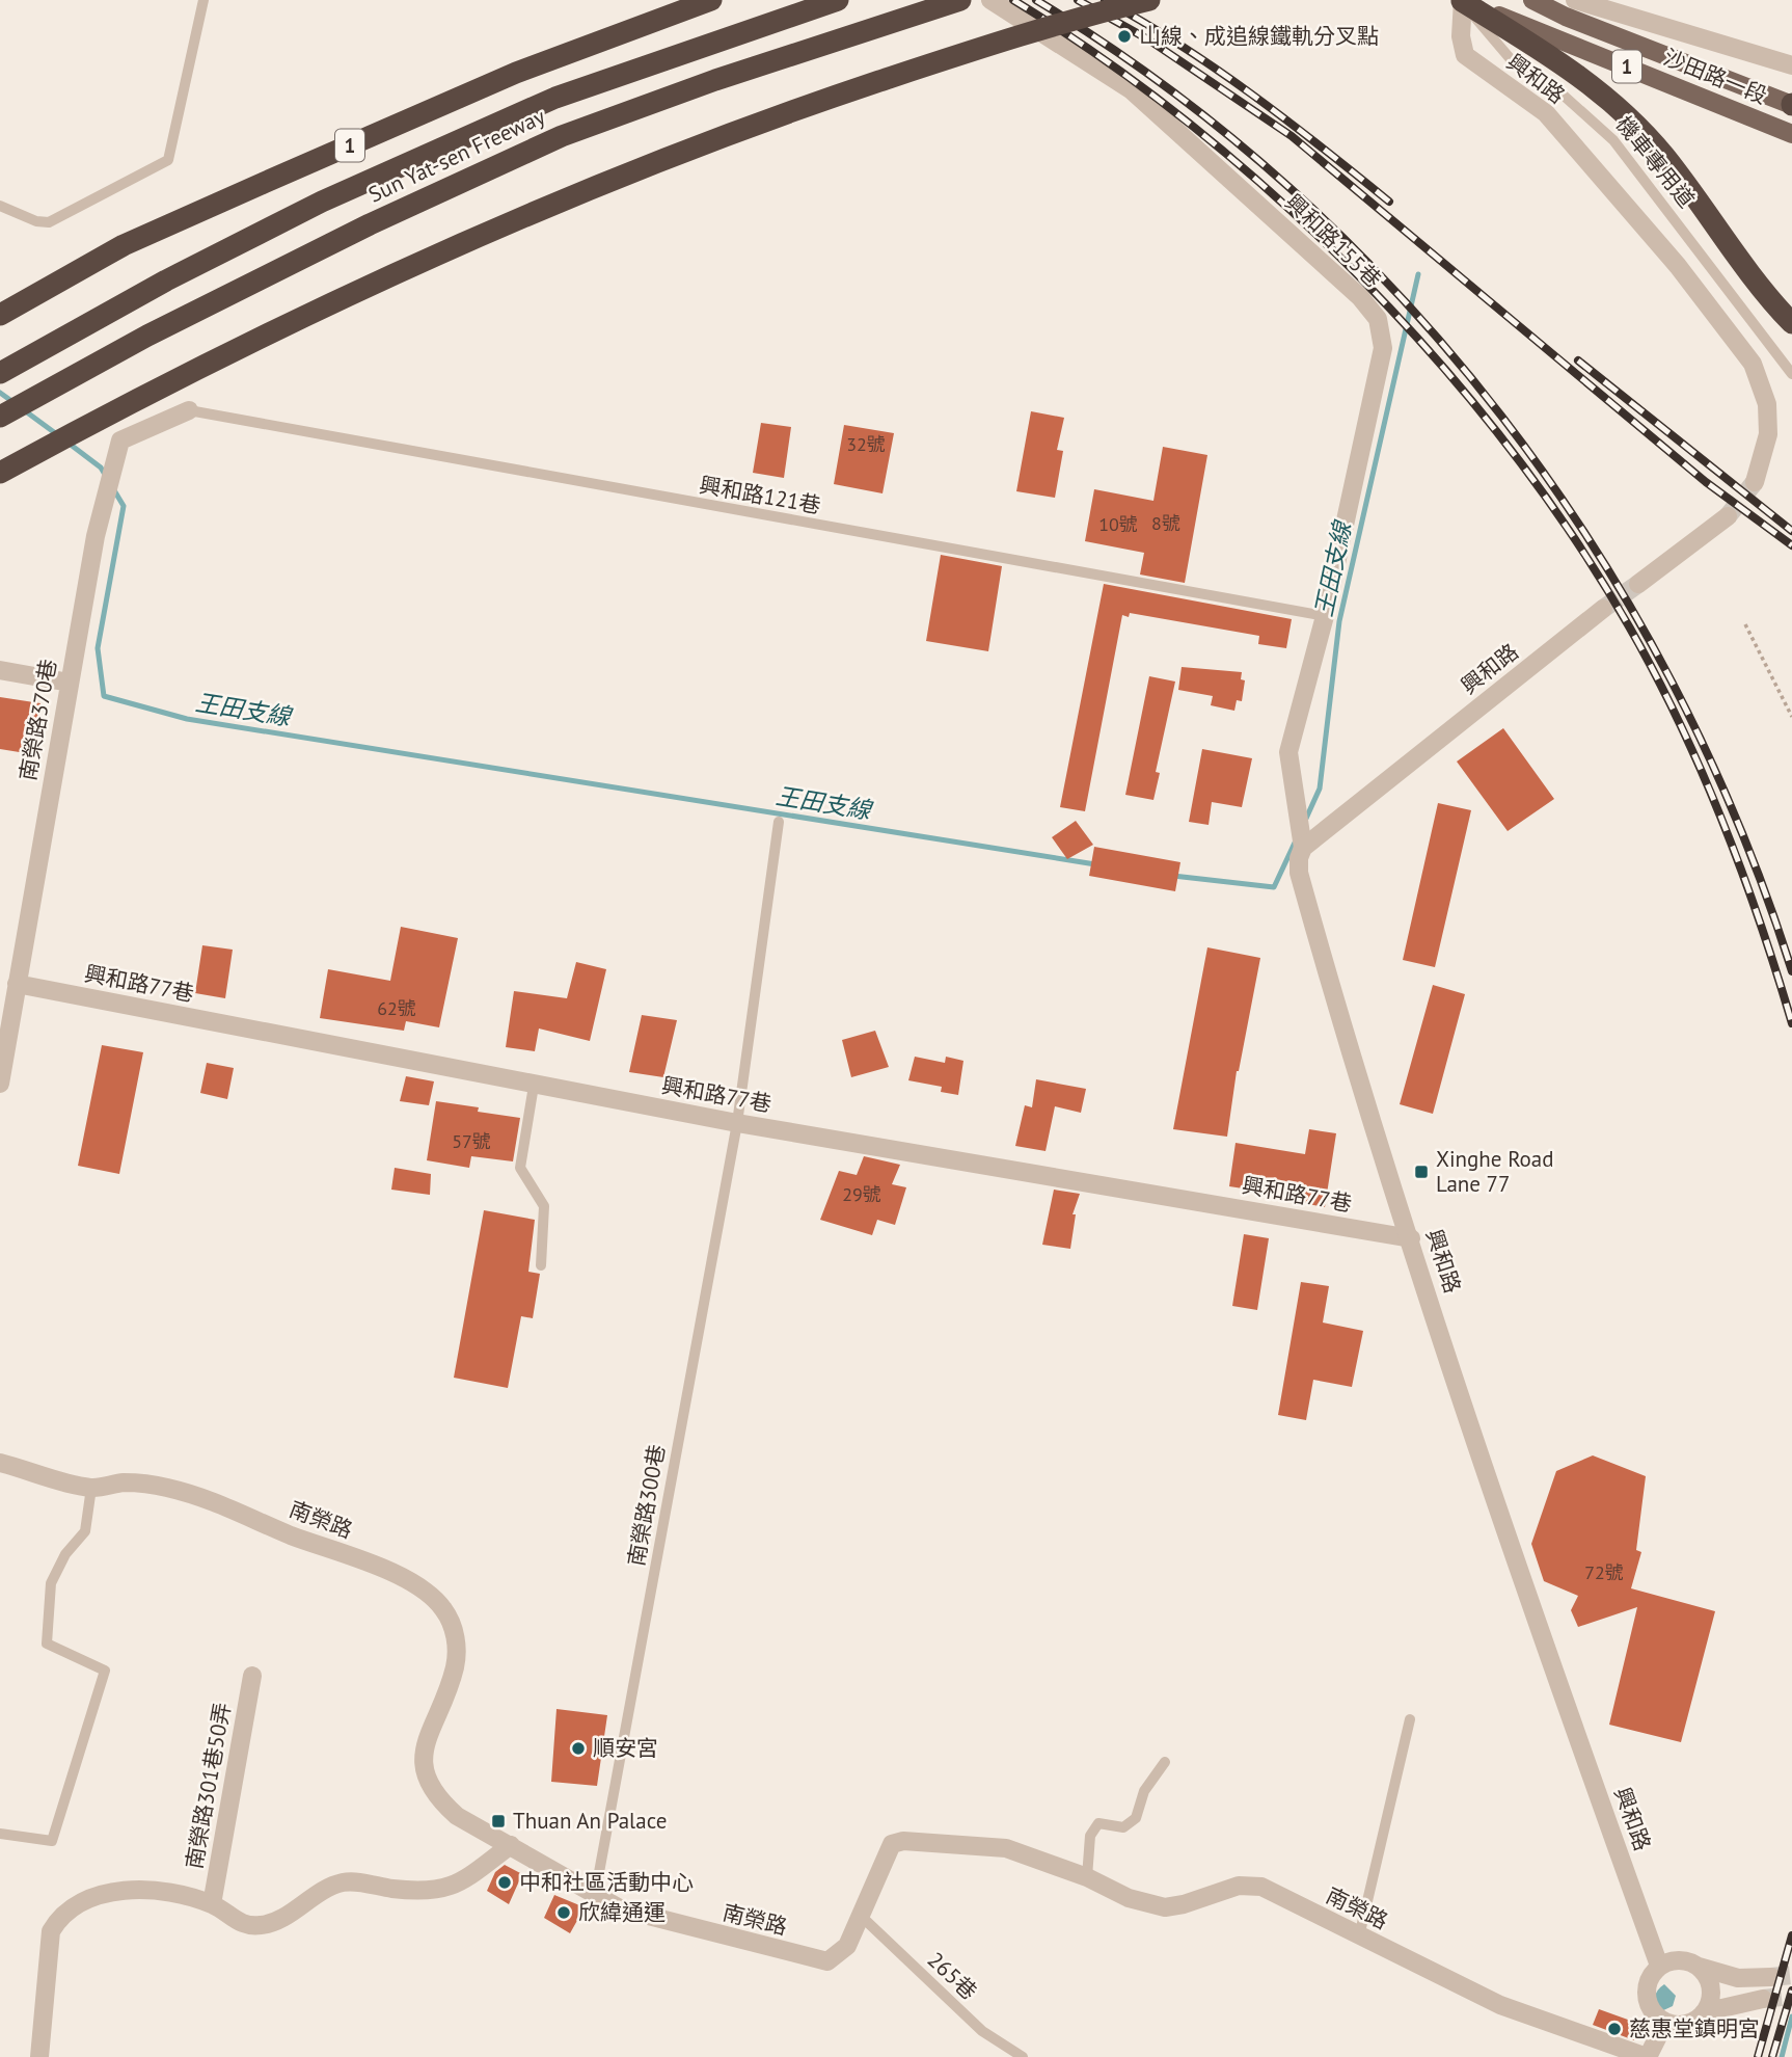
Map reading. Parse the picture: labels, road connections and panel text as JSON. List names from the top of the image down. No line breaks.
{"streets":{"highway":["1","Sun Yat-sen Freeway"],"main road":["沙田路一段"],"street":["興和路","興和路155巷","南榮路370巷","興和路77巷","南榮路","南榮路301巷50弄"],"lane":["機車專用道","興和路121巷","南榮路300巷","265巷"]},"crossings":[["沙田路一段","興和路"],["沙田路一段","機車專用道"],["興和路","機車專用道"],["興和路","興和路155巷"],["興和路","興和路77巷"],["興和路155巷","興和路121巷"],["興和路121巷","南榮路370巷"],["南榮路370巷","興和路77巷"],["興和路77巷","南榮路300巷"],["南榮路300巷","南榮路"],["南榮路","265巷"]],"water":["王田支線"],"places":{"other":["山線、成追線鐵軌分叉點","順安宮","中和社區活動中心","欣緯通運","慈惠堂鎮明宮"],"transit":["Xinghe Road Lane 77","Thuan An Palace"]},"house_numbers":["32號","8號","10號","62號","57號","29號","72號"]}
